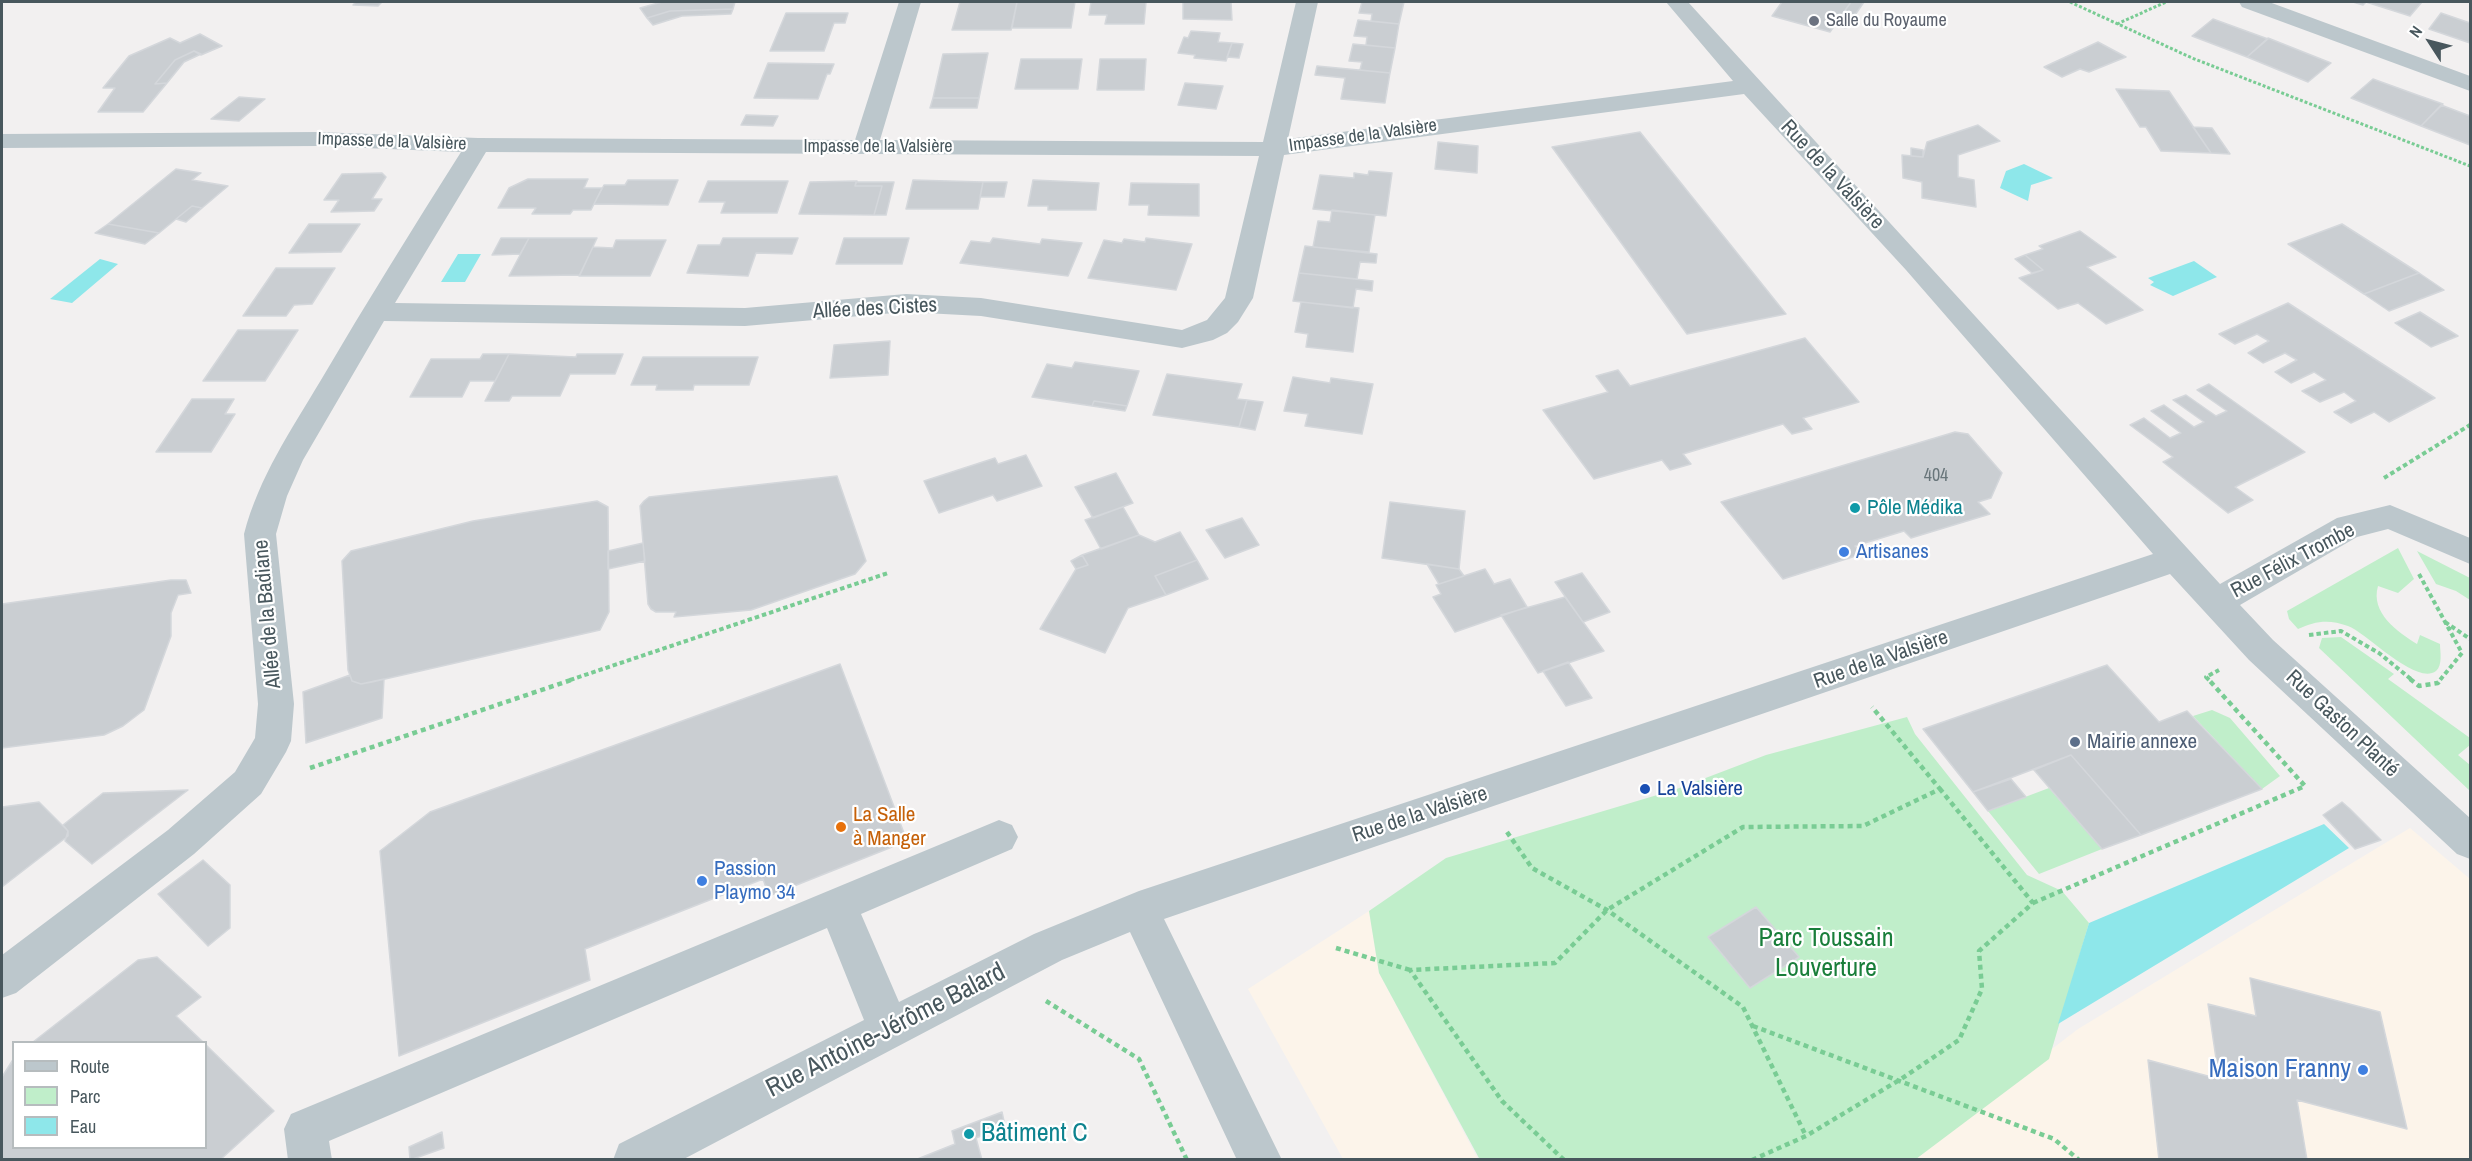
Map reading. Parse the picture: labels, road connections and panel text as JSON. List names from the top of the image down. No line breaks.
{"streets":{"street":["Impasse de la Valsière","Rue de la Valsière","Allée des Cistes","Rue Félix Trombe","Allée de la Badiane","Rue Gaston Planté","Rue Antoine-Jérôme Balard"]},"crossings":[["Impasse de la Valsière","Rue de la Valsière"],["Impasse de la Valsière","Allée des Cistes"],["Impasse de la Valsière","Allée de la Badiane"],["Rue de la Valsière","Rue Gaston Planté"],["Rue de la Valsière","Rue Antoine-Jérôme Balard"],["Allée des Cistes","Allée de la Badiane"],["Rue Félix Trombe","Rue Gaston Planté"]],"parks":["Parc Toussain Louverture"],"places":["Salle du Royaume","Pôle Médika","Artisanes","Mairie annexe","La Valsière","La Salle à Manger","Passion Playmo 34","Maison Franny","Bâtiment C"],"house_numbers":["404"],"legend":["Route","Parc","Eau"],"north":"top left"}
